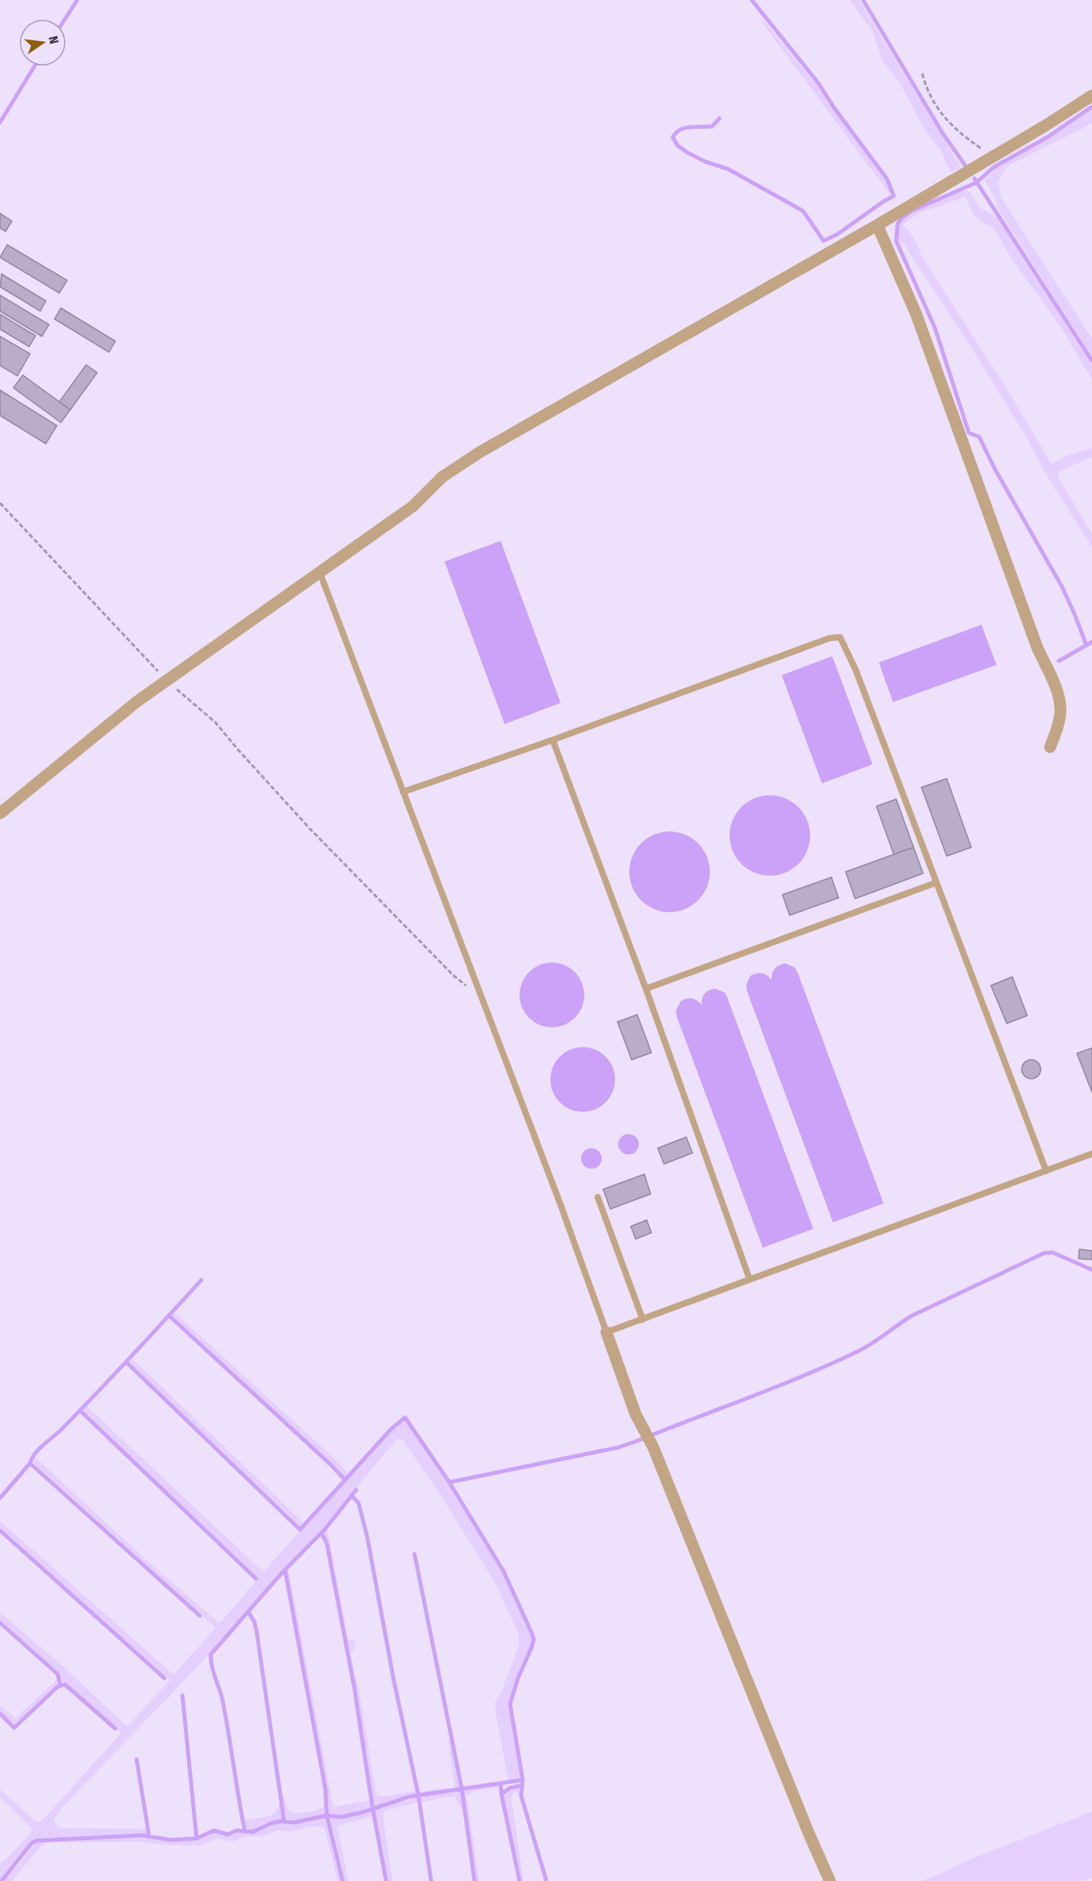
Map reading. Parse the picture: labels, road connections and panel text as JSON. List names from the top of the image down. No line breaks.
{"north":"right"}
